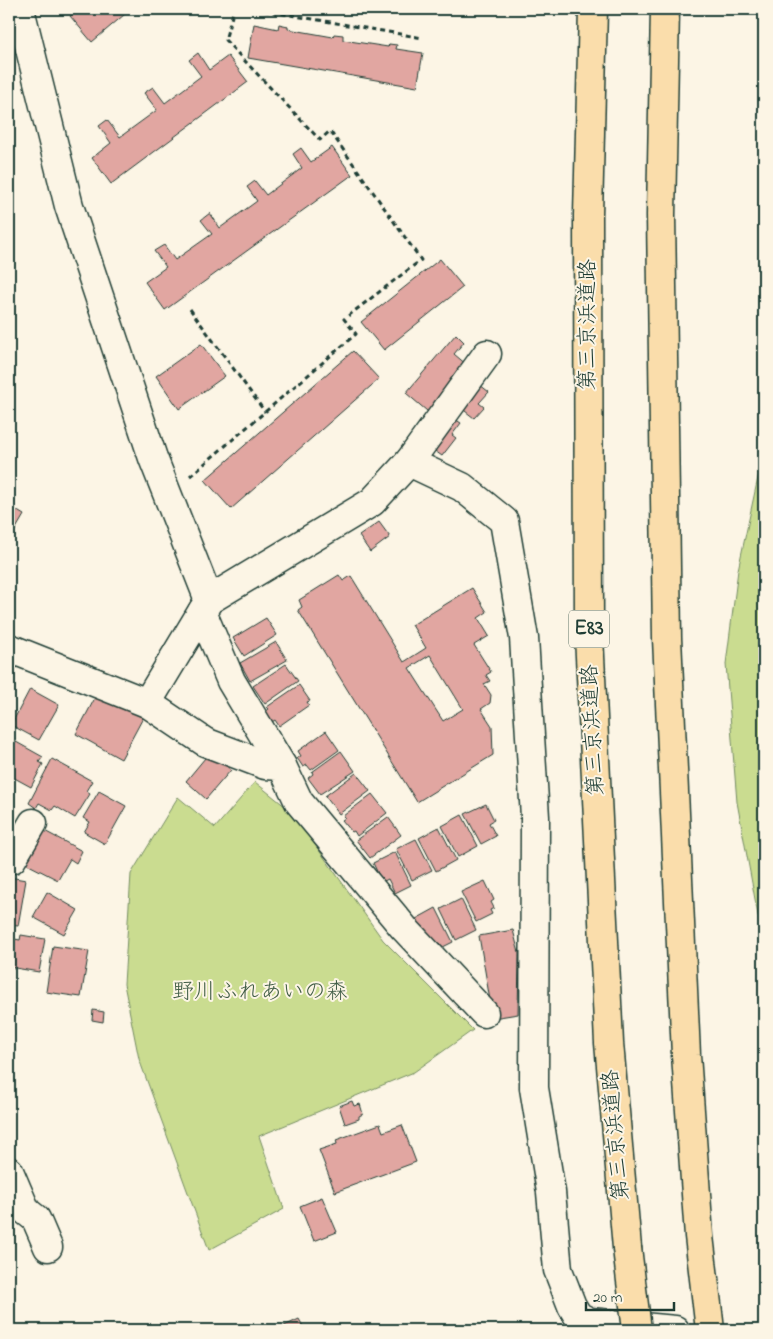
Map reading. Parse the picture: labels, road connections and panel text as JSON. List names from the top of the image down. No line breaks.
{"streets":{"highway":["第三京浜道路","E83"]},"parks":["野川ふれあいの森"],"scale_bar":"20 m"}
